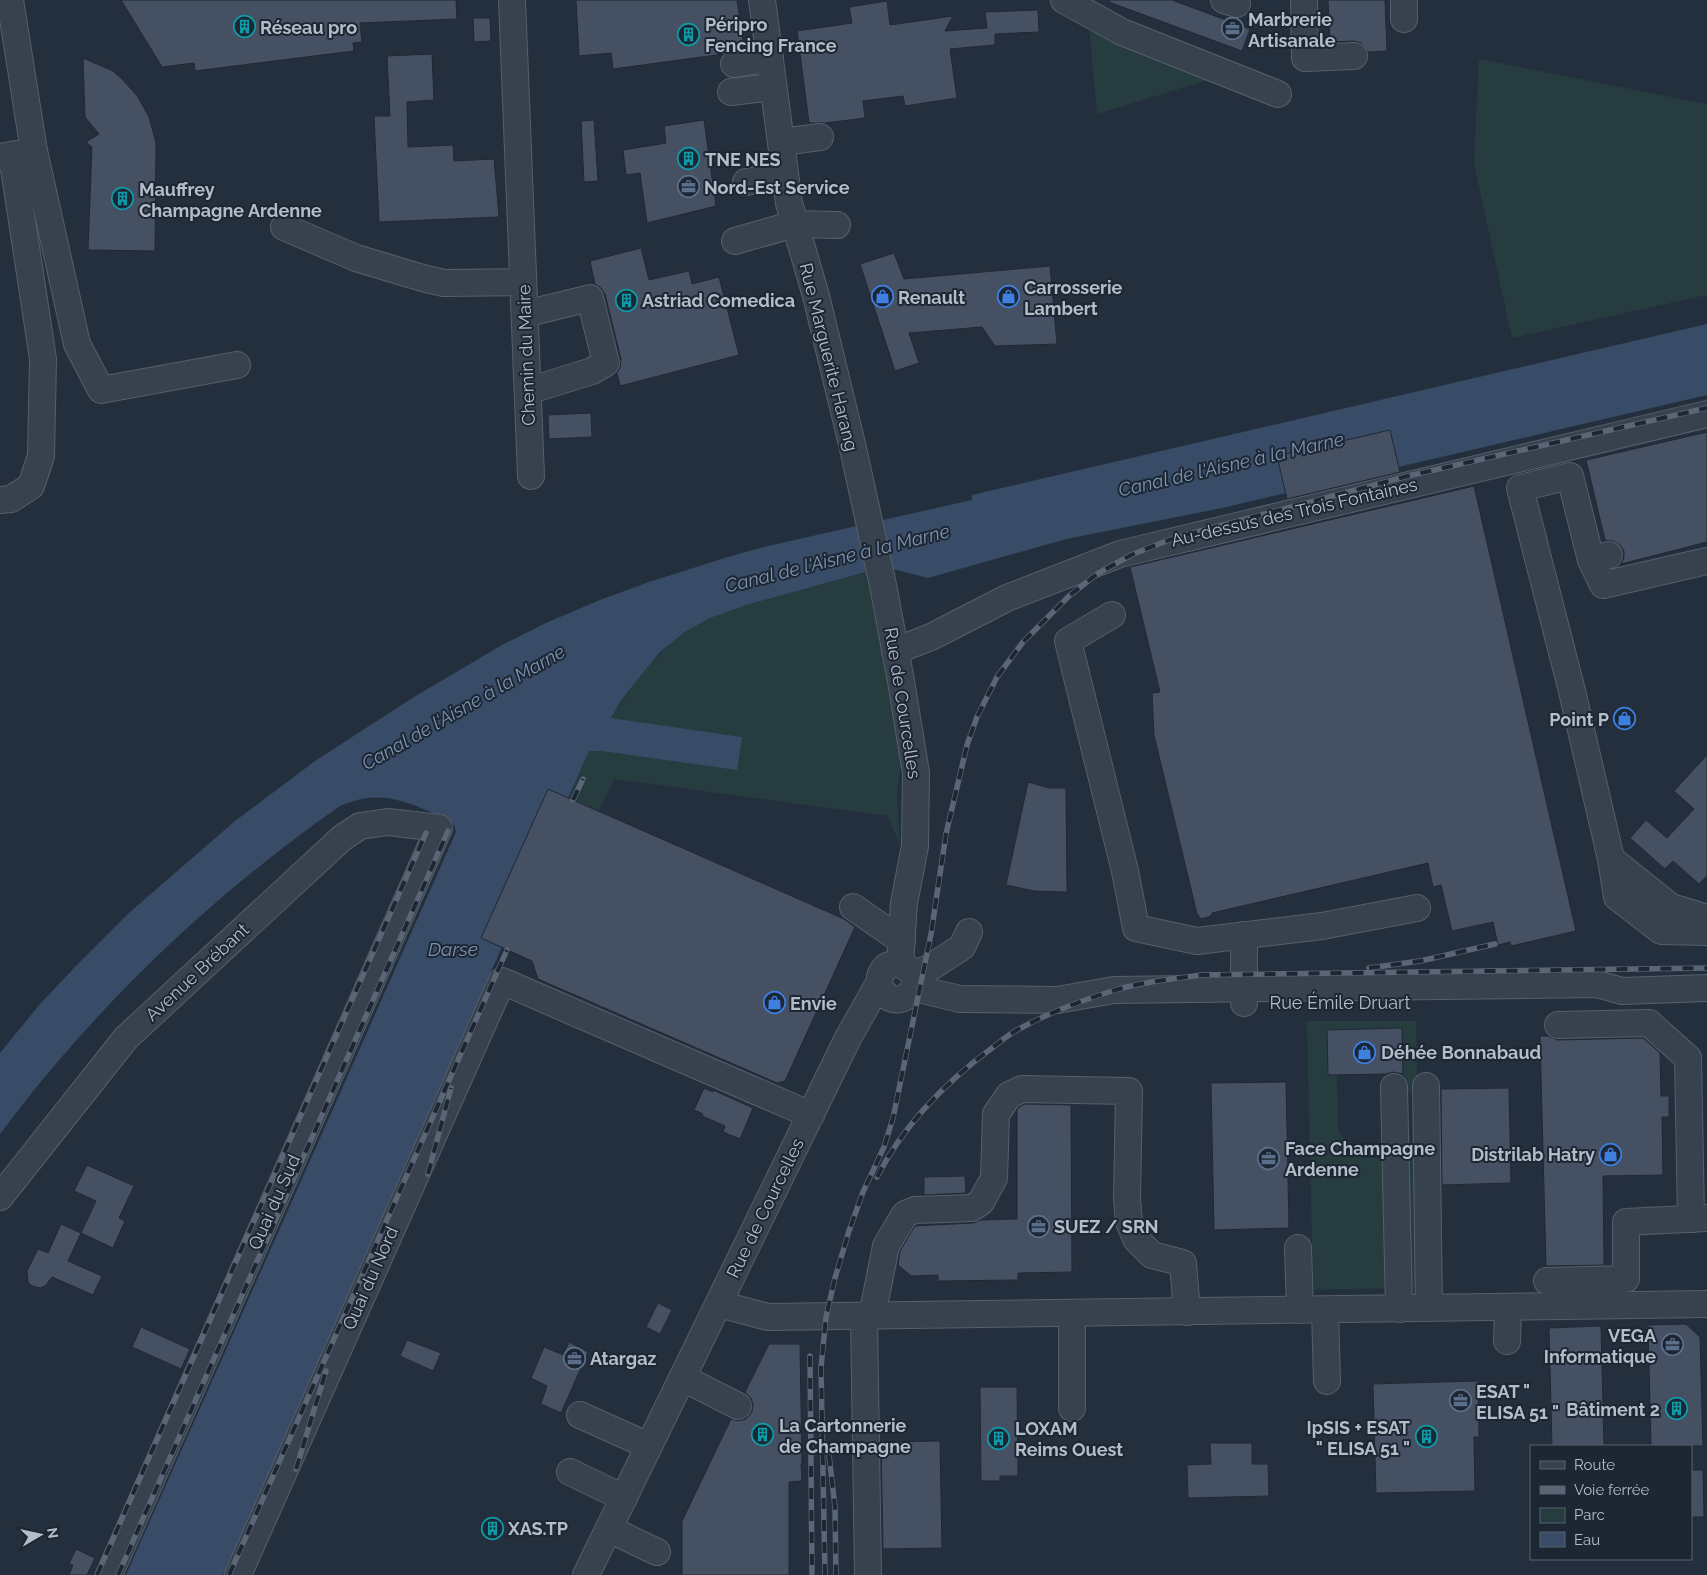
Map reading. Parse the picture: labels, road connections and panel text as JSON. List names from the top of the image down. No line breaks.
{"streets":{"street":["Chemin du Maire","Rue Marguerite Harang","Au-dessus des Trois Fontaines","Rue de Courcelles","Avenue Brébant","Rue Émile Druart","Quai du Sud","Quai du Nord"]},"crossings":[["Rue Marguerite Harang","Rue de Courcelles"],["Au-dessus des Trois Fontaines","Rue de Courcelles"],["Rue de Courcelles","Rue Émile Druart"],["Rue de Courcelles","Quai du Nord"],["Avenue Brébant","Quai du Sud"]],"water":["Canal de l'Aisne à la Marne","Darse"],"places":{"building":["Réseau pro","Péripro Fencing France","TNE NES","Mauffrey Champagne Ardenne","Astriad Comedica","Bâtiment 2","La Cartonnerie de Champagne","IpSIS + ESAT \" ELISA 51 \"","LOXAM Reims Ouest","XAS.TP"],"office":["Marbrerie Artisanale","Nord-Est Service","Face Champagne Ardenne","SUEZ / SRN","VEGA Informatique","Atargaz","ESAT \" ELISA 51 \""],"shop":["Renault","Carrosserie Lambert","Point P","Envie","Déhée Bonnabaud","Distrilab Hatry"]},"legend":["Route","Voie ferrée","Parc","Eau"],"north":"right"}
